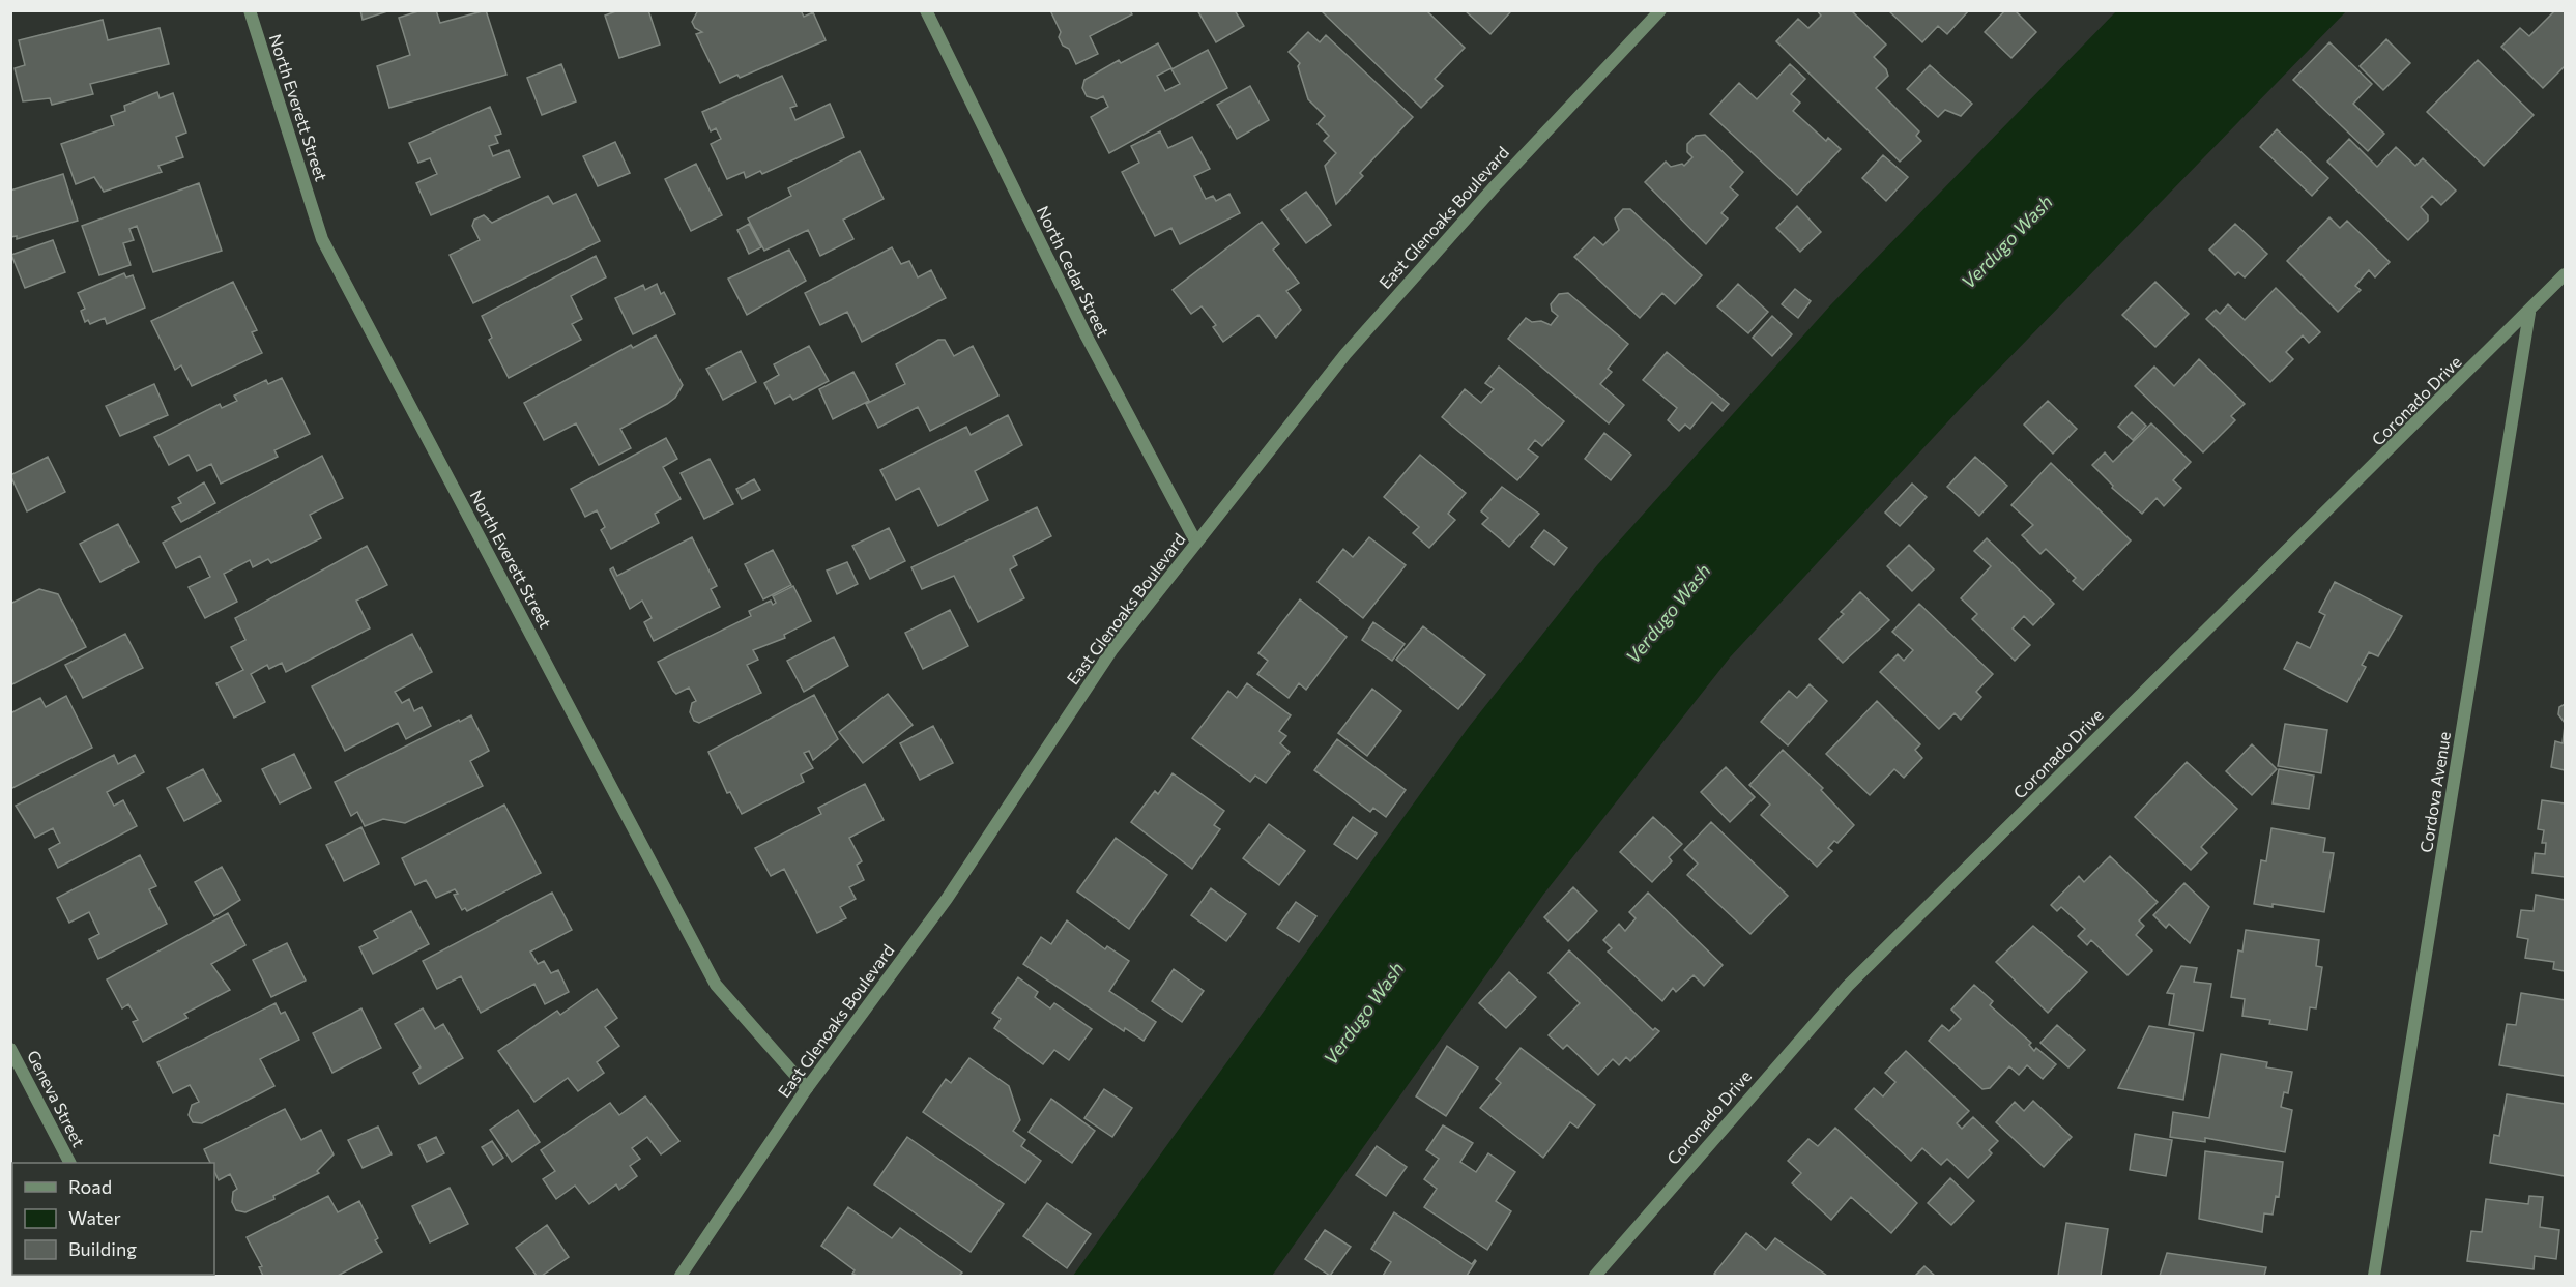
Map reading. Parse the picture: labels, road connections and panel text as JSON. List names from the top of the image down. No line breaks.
{"streets":{"street":["North Everett Street","East Glenoaks Boulevard","North Cedar Street","Coronado Drive","Cordova Avenue","Geneva Street"]},"crossings":[["North Everett Street","East Glenoaks Boulevard"],["East Glenoaks Boulevard","North Cedar Street"],["Coronado Drive","Cordova Avenue"]],"water":["Verdugo Wash"],"legend":["Road","Water","Building"]}
